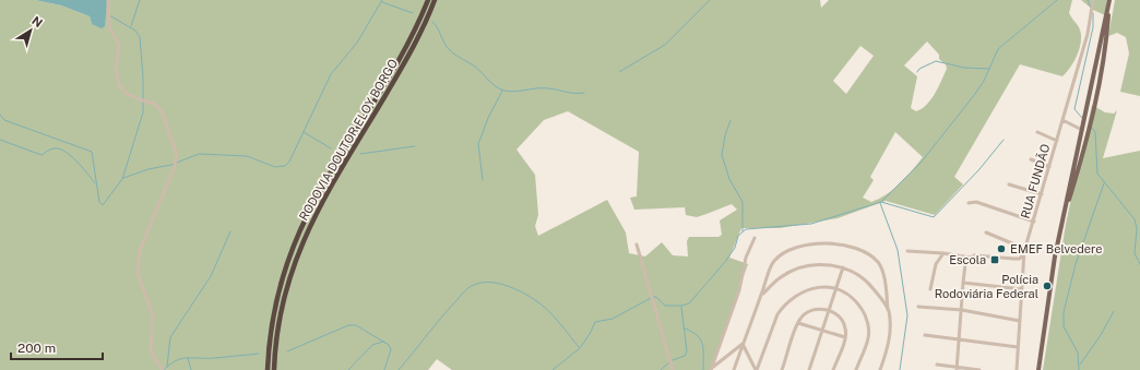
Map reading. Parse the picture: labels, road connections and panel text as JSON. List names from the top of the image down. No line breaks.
{"streets":{"highway":["RODOVIA DOUTOR ELOY BORGO"],"street":["RUA FUNDÃO"]},"places":{"other":["EMEF Belvedere","Polícia Rodoviária Federal"],"transit":["Escola"]},"scale_bar":"200 m","north":"top right"}
